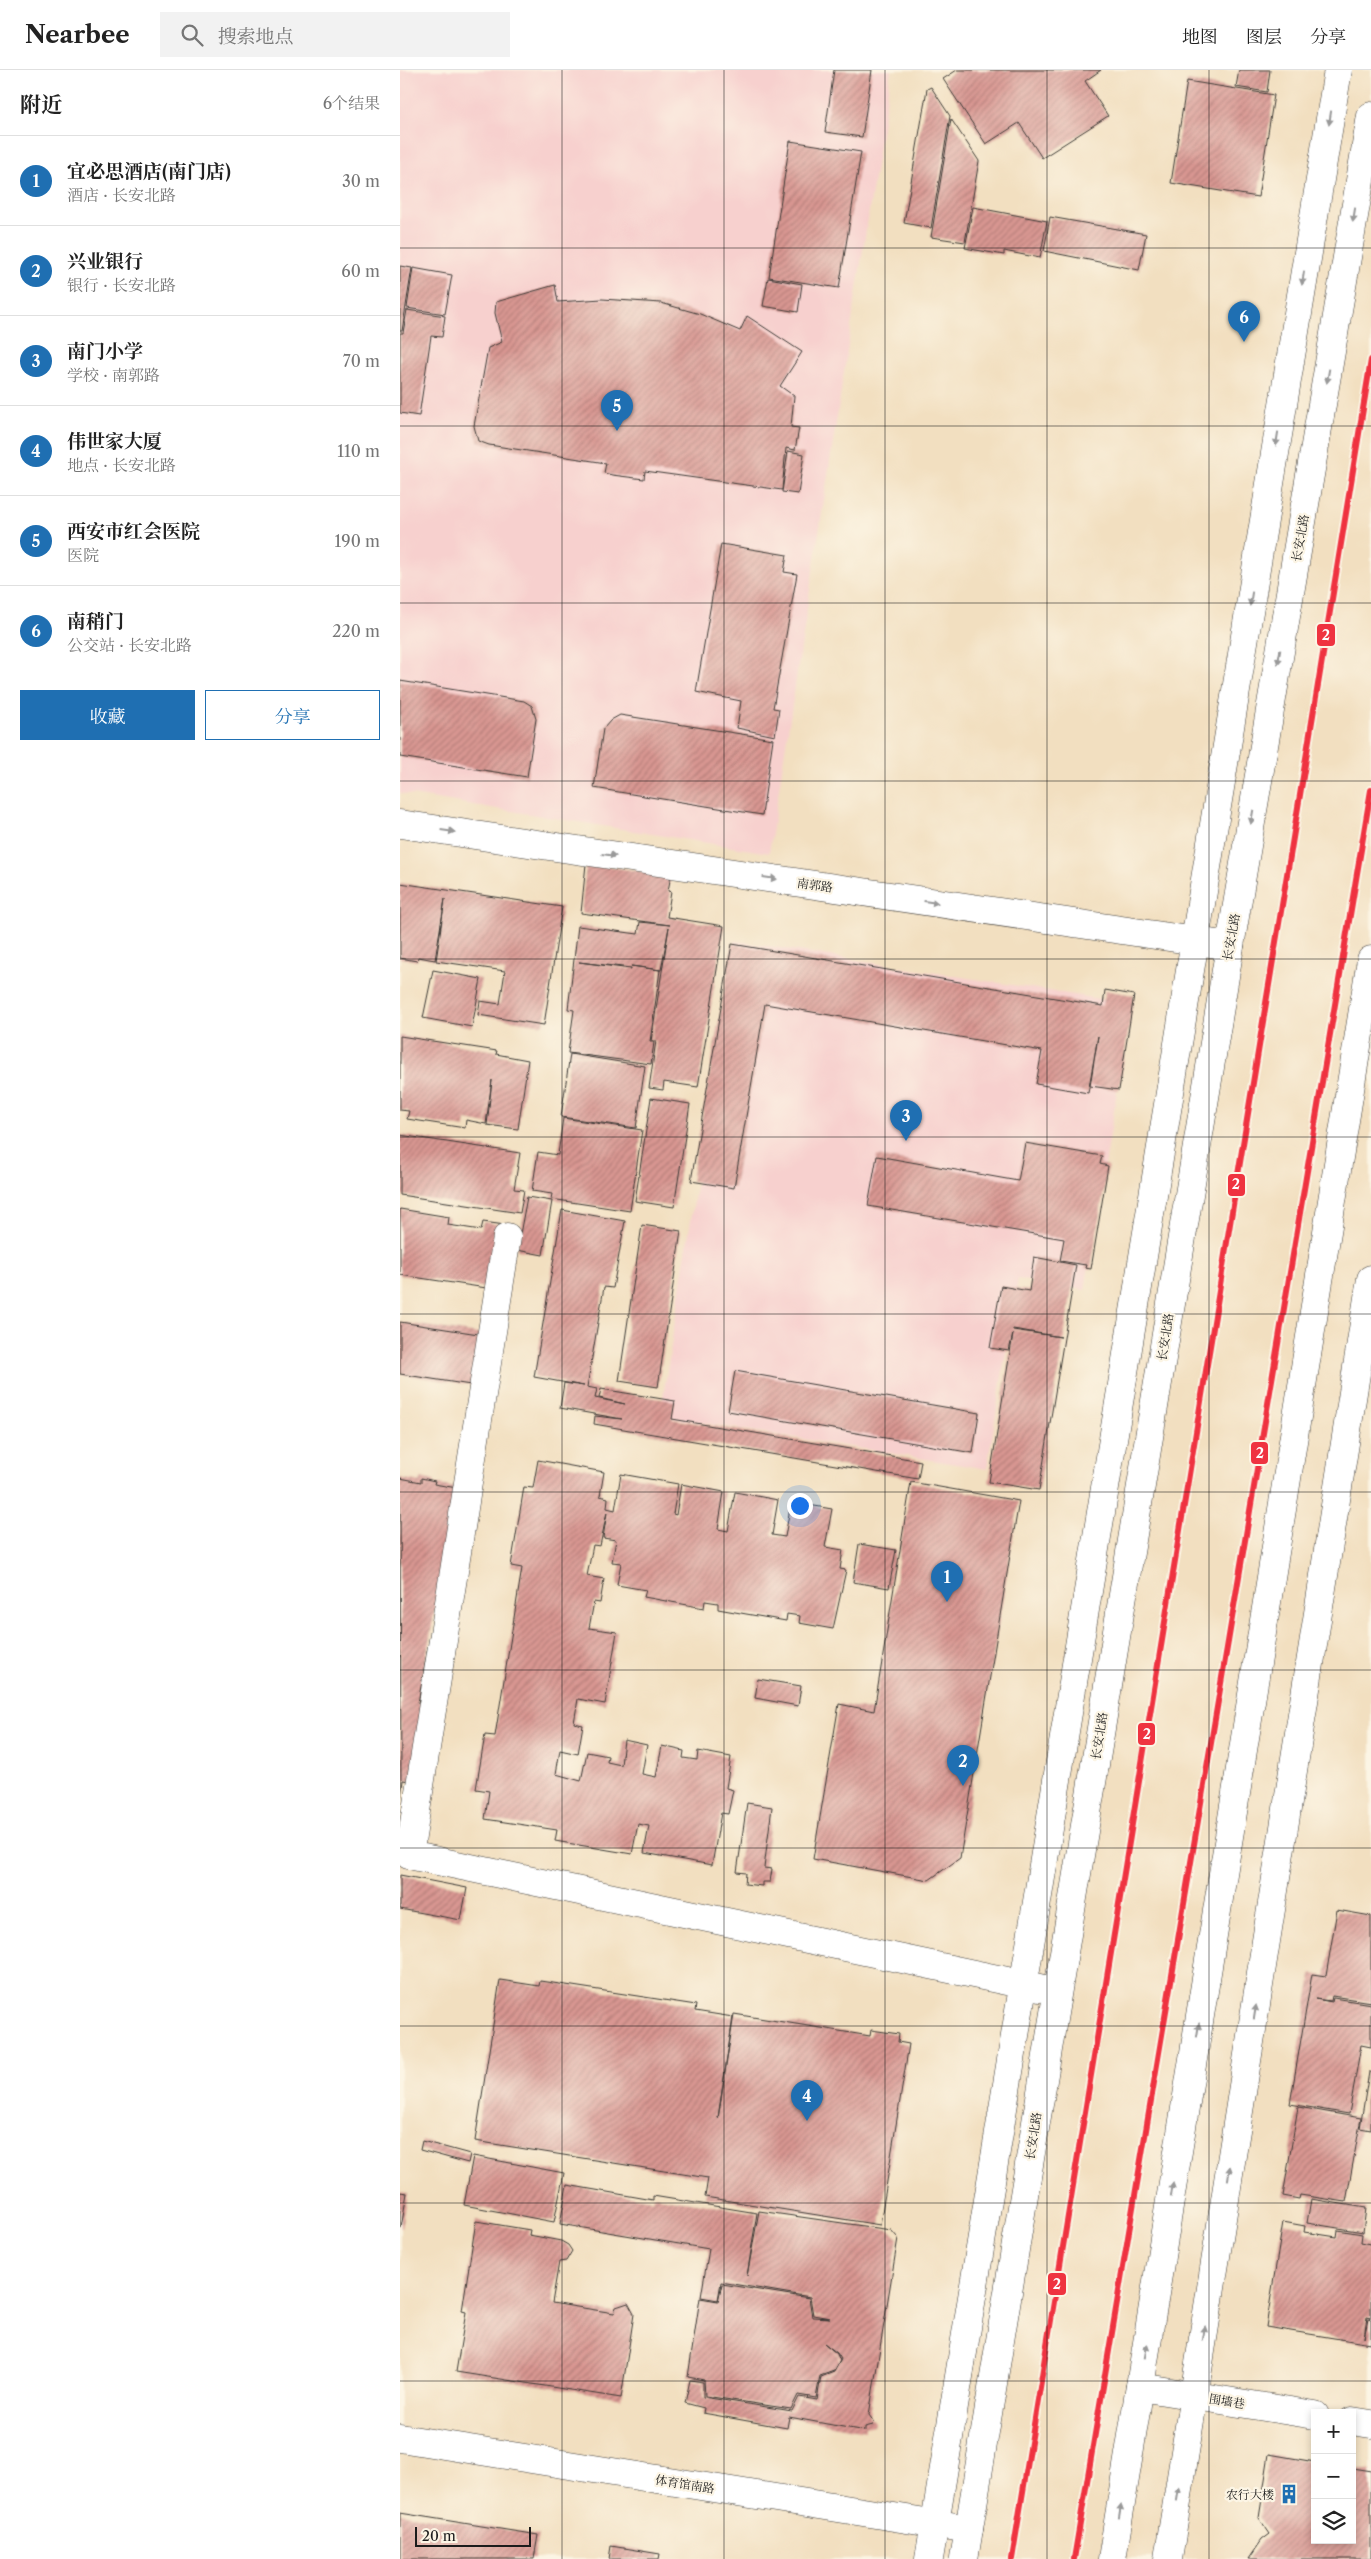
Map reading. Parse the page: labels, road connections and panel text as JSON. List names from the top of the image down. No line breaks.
{"streets":{"street":["长安北路","南郭路","围墙巷","体育馆南路"]},"crossings":[["长安北路","南郭路"],["长安北路","体育馆南路"]],"one_way":["南郭路"],"places":{"building":["农行大楼"]},"lines":["transit line 2"],"scale_bar":"20 m","page":{"header":"Nearbee","search":"搜索地点","nav":["地图","图层","分享"],"heading":["附近","6个结果"],"list":[{"mark":"1","name":"宜必思酒店(南门店)","note":"酒店 · 长安北路","value":"30 m"},{"mark":"2","name":"兴业银行","note":"银行 · 长安北路","value":"60 m"},{"mark":"3","name":"南门小学","note":"学校 · 南郭路","value":"70 m"},{"mark":"4","name":"伟世家大厦","note":"地点 · 长安北路","value":"110 m"},{"mark":"5","name":"西安市红会医院","note":"医院","value":"190 m"},{"mark":"6","name":"南稍门","note":"公交站 · 长安北路","value":"220 m"}],"pins":["6","5","3","1","2","4"],"buttons":["收藏","分享"],"map_buttons":["+","−"],"scale":"20 m"}}
